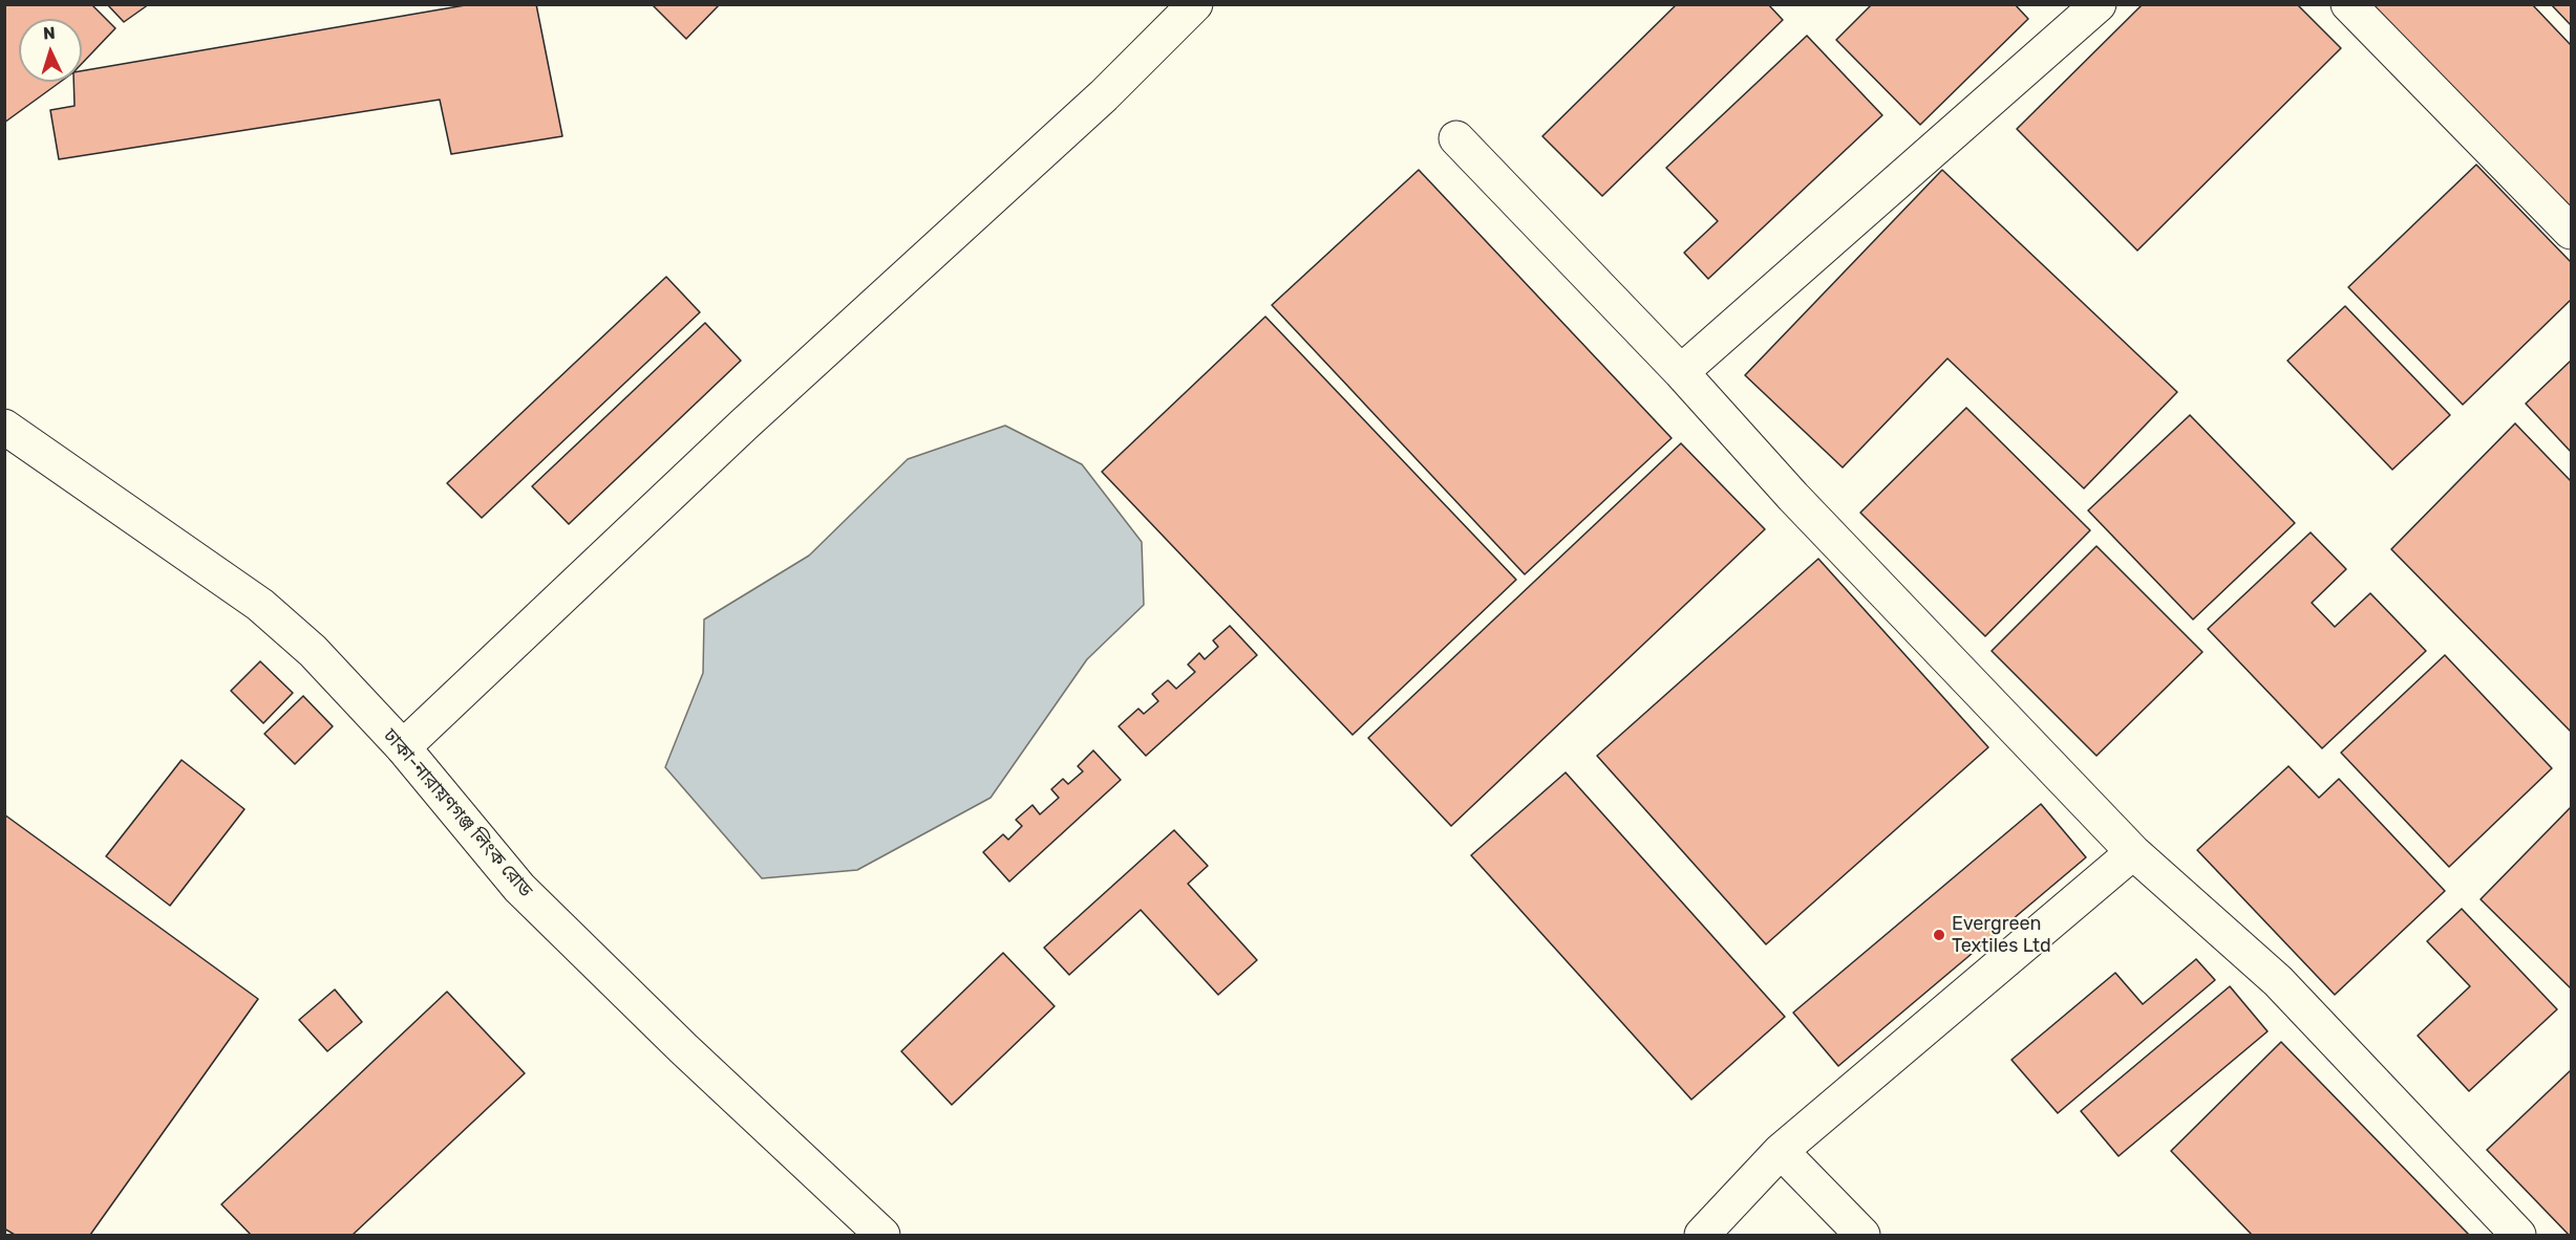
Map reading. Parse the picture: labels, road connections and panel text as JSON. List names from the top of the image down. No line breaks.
{"streets":{"main road":["ঢাকা-নারায়ণগঞ্জ লিংক রোড"]},"places":["Evergreen Textiles Ltd"],"north":"top"}
